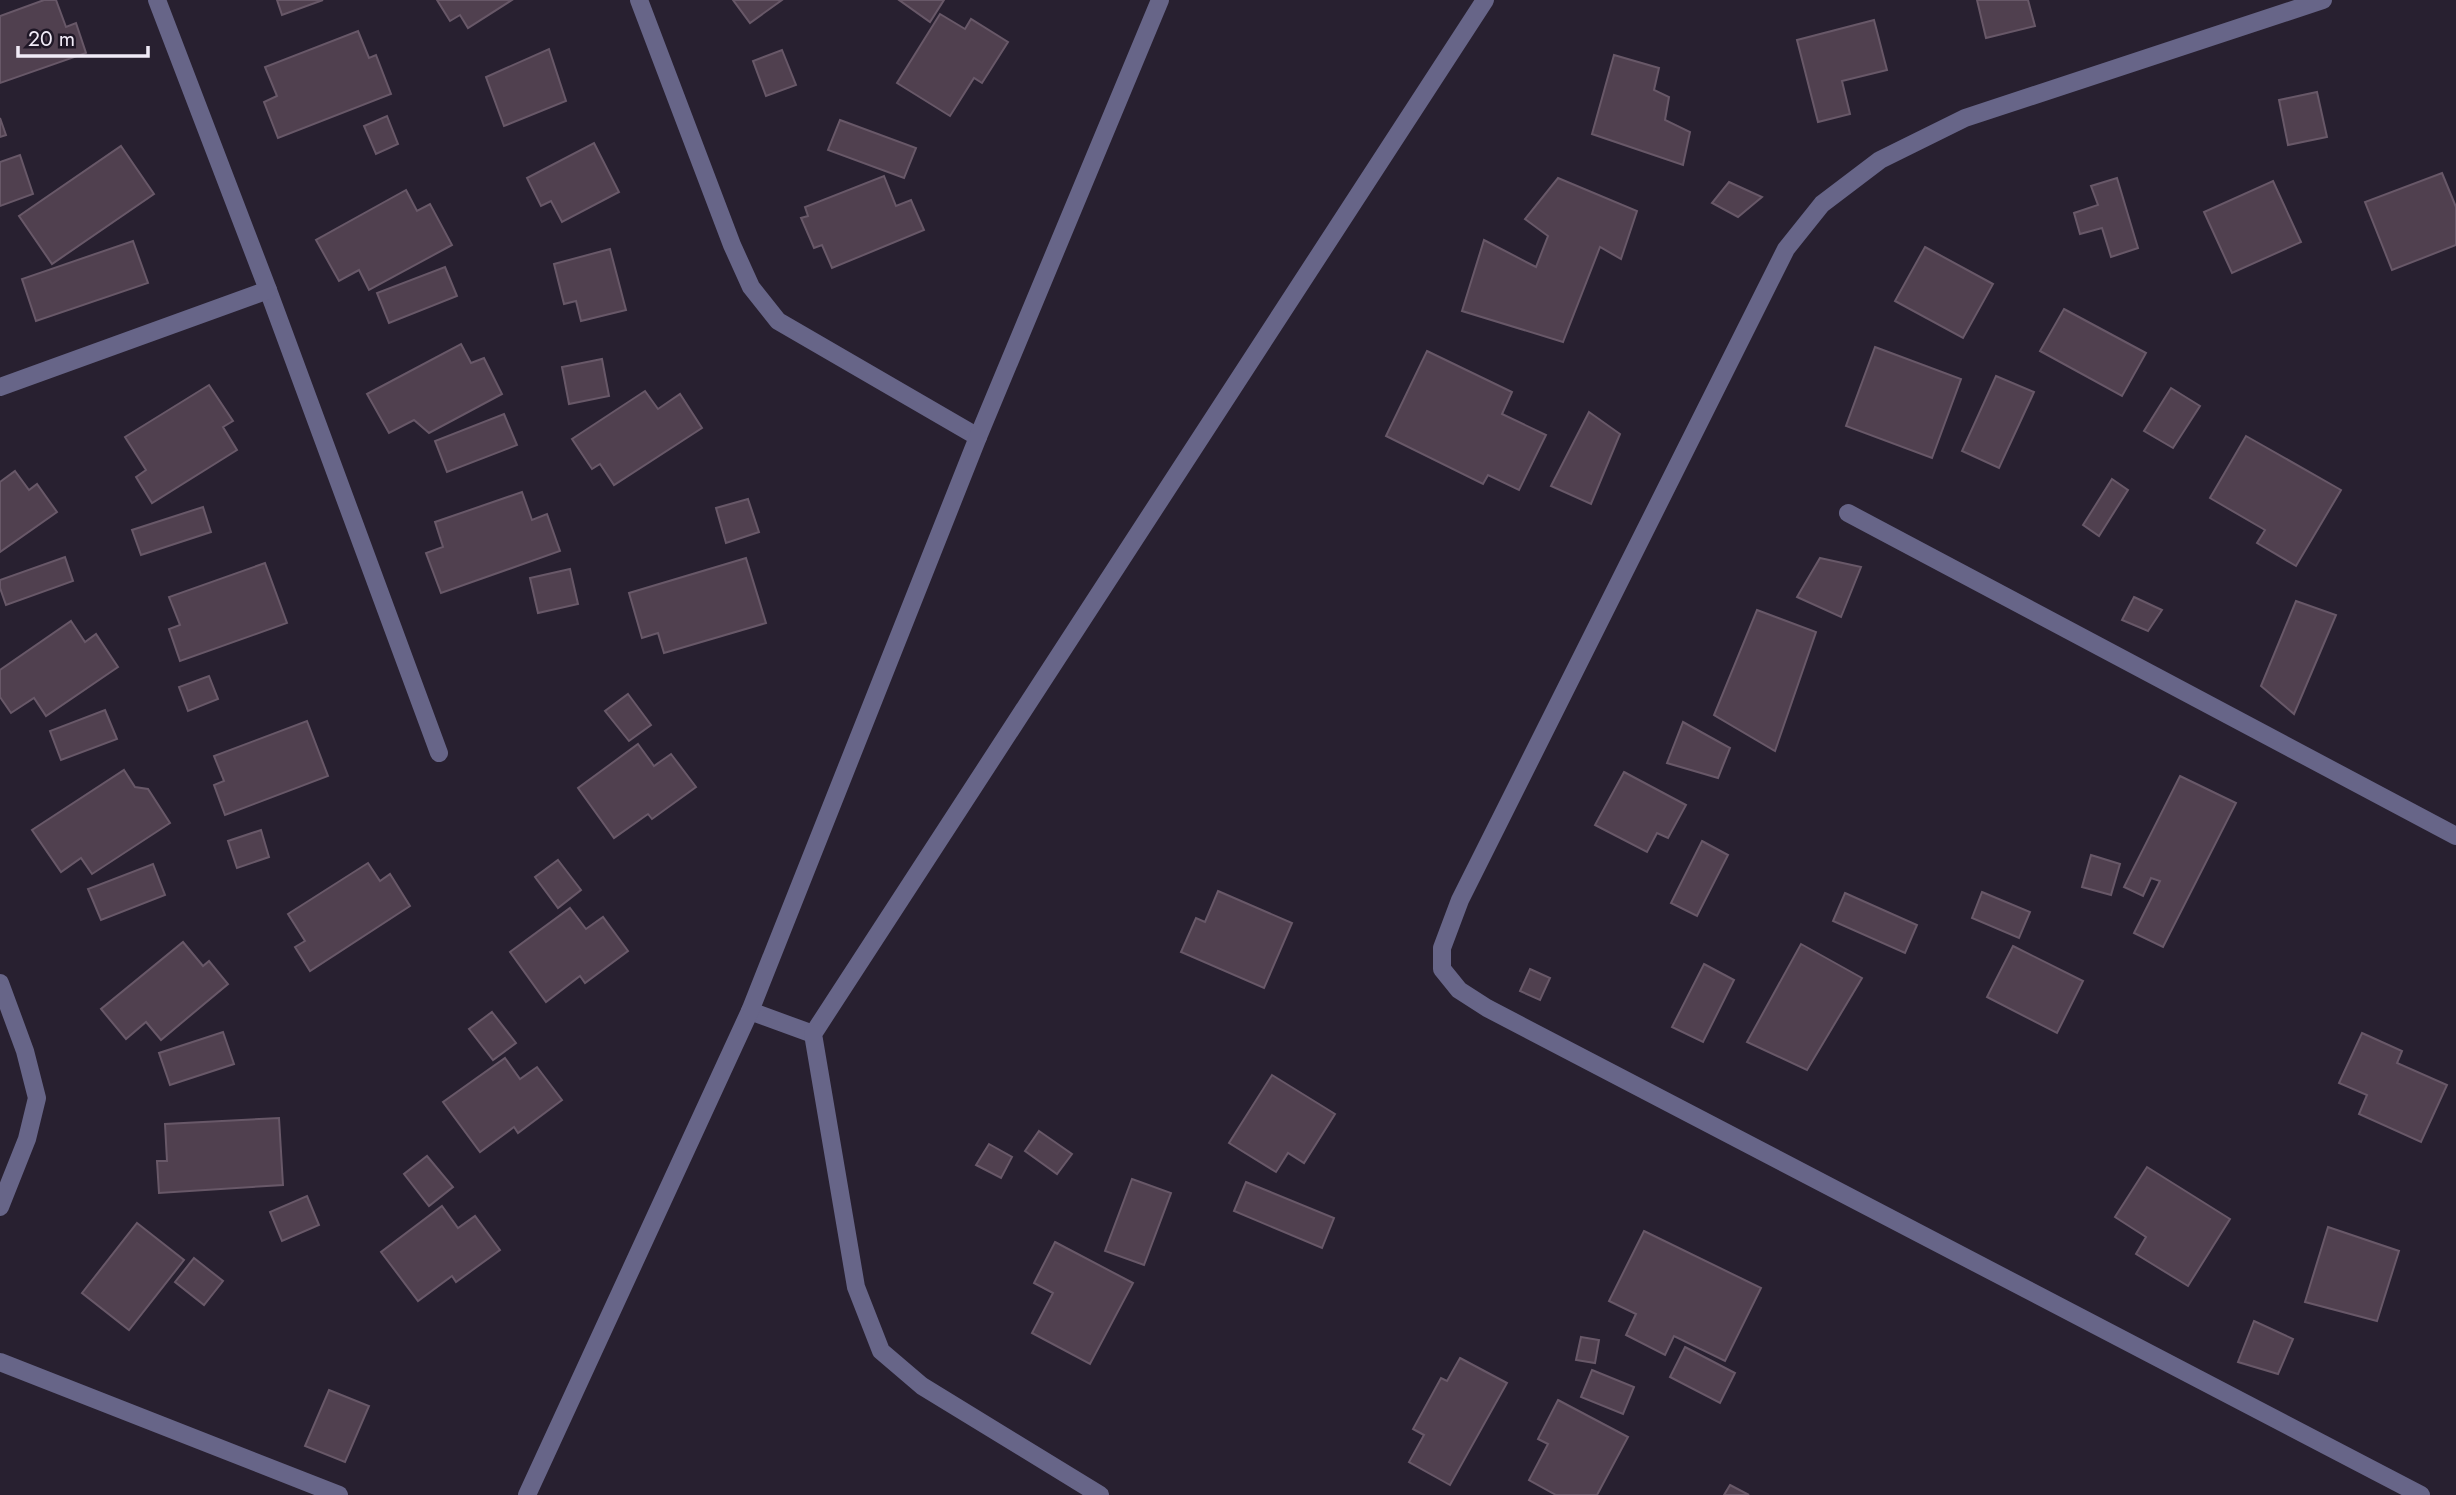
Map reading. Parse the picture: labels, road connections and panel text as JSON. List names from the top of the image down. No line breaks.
{"scale_bar":"20 m"}
